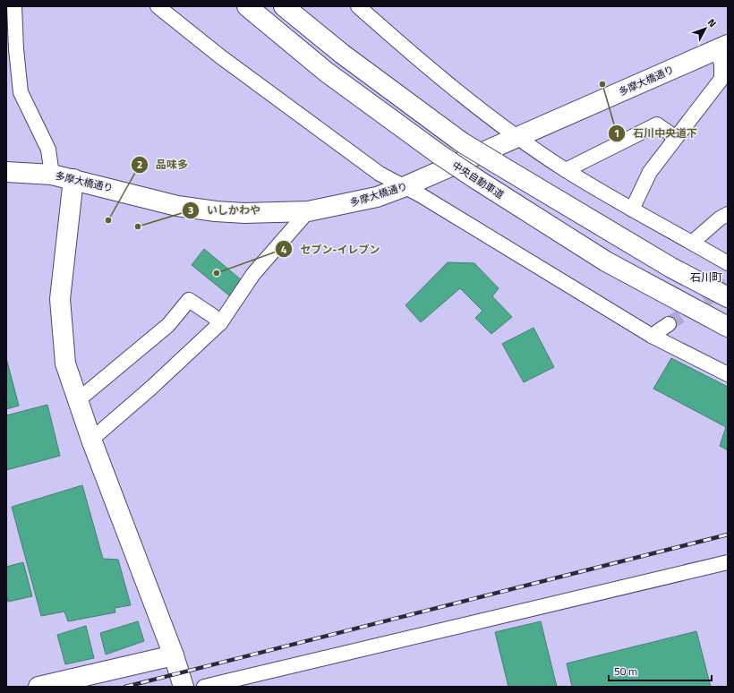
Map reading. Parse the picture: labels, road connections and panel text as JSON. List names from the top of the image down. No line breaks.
{"streets":{"main road":["多摩大橋通り","中央自動車道"]},"districts":["石川町"],"places":["石川中央道下","品味多","いしかわや","セブン-イレブン"],"scale_bar":"50 m","north":"top right"}
